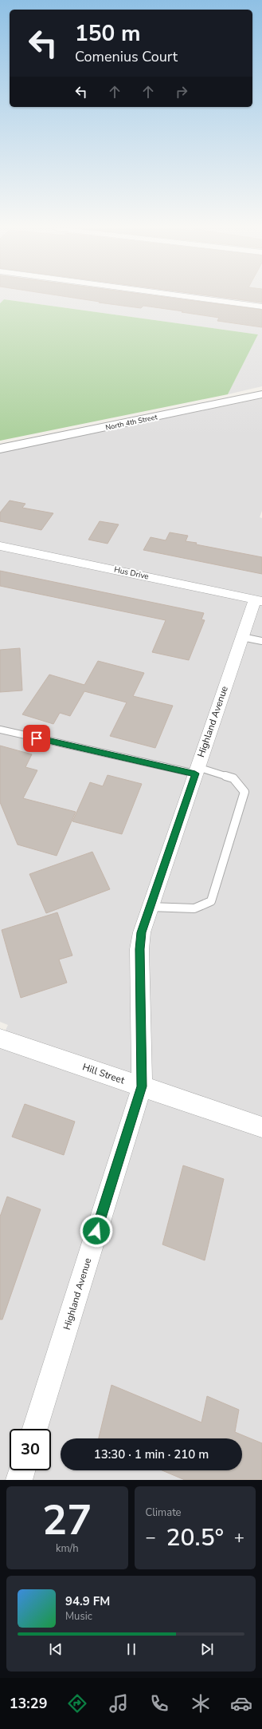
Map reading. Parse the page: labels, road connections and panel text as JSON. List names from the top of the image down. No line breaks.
{"streets":{"street":["North 4th Street","Hus Drive","Highland Avenue","Hill Street"]},"crossings":[["Hus Drive","Highland Avenue"],["Highland Avenue","Hill Street"]],"page":{"turn":["150 m","Comenius Court"],"limit":"30","trip":"13:30 · 1 min · 210 m","tile":[["27","km/h"],"Climate"],"heat":["−","20.5°","+"],"song":["94.9 FM","Music"],"tabs":"13:29"}}
